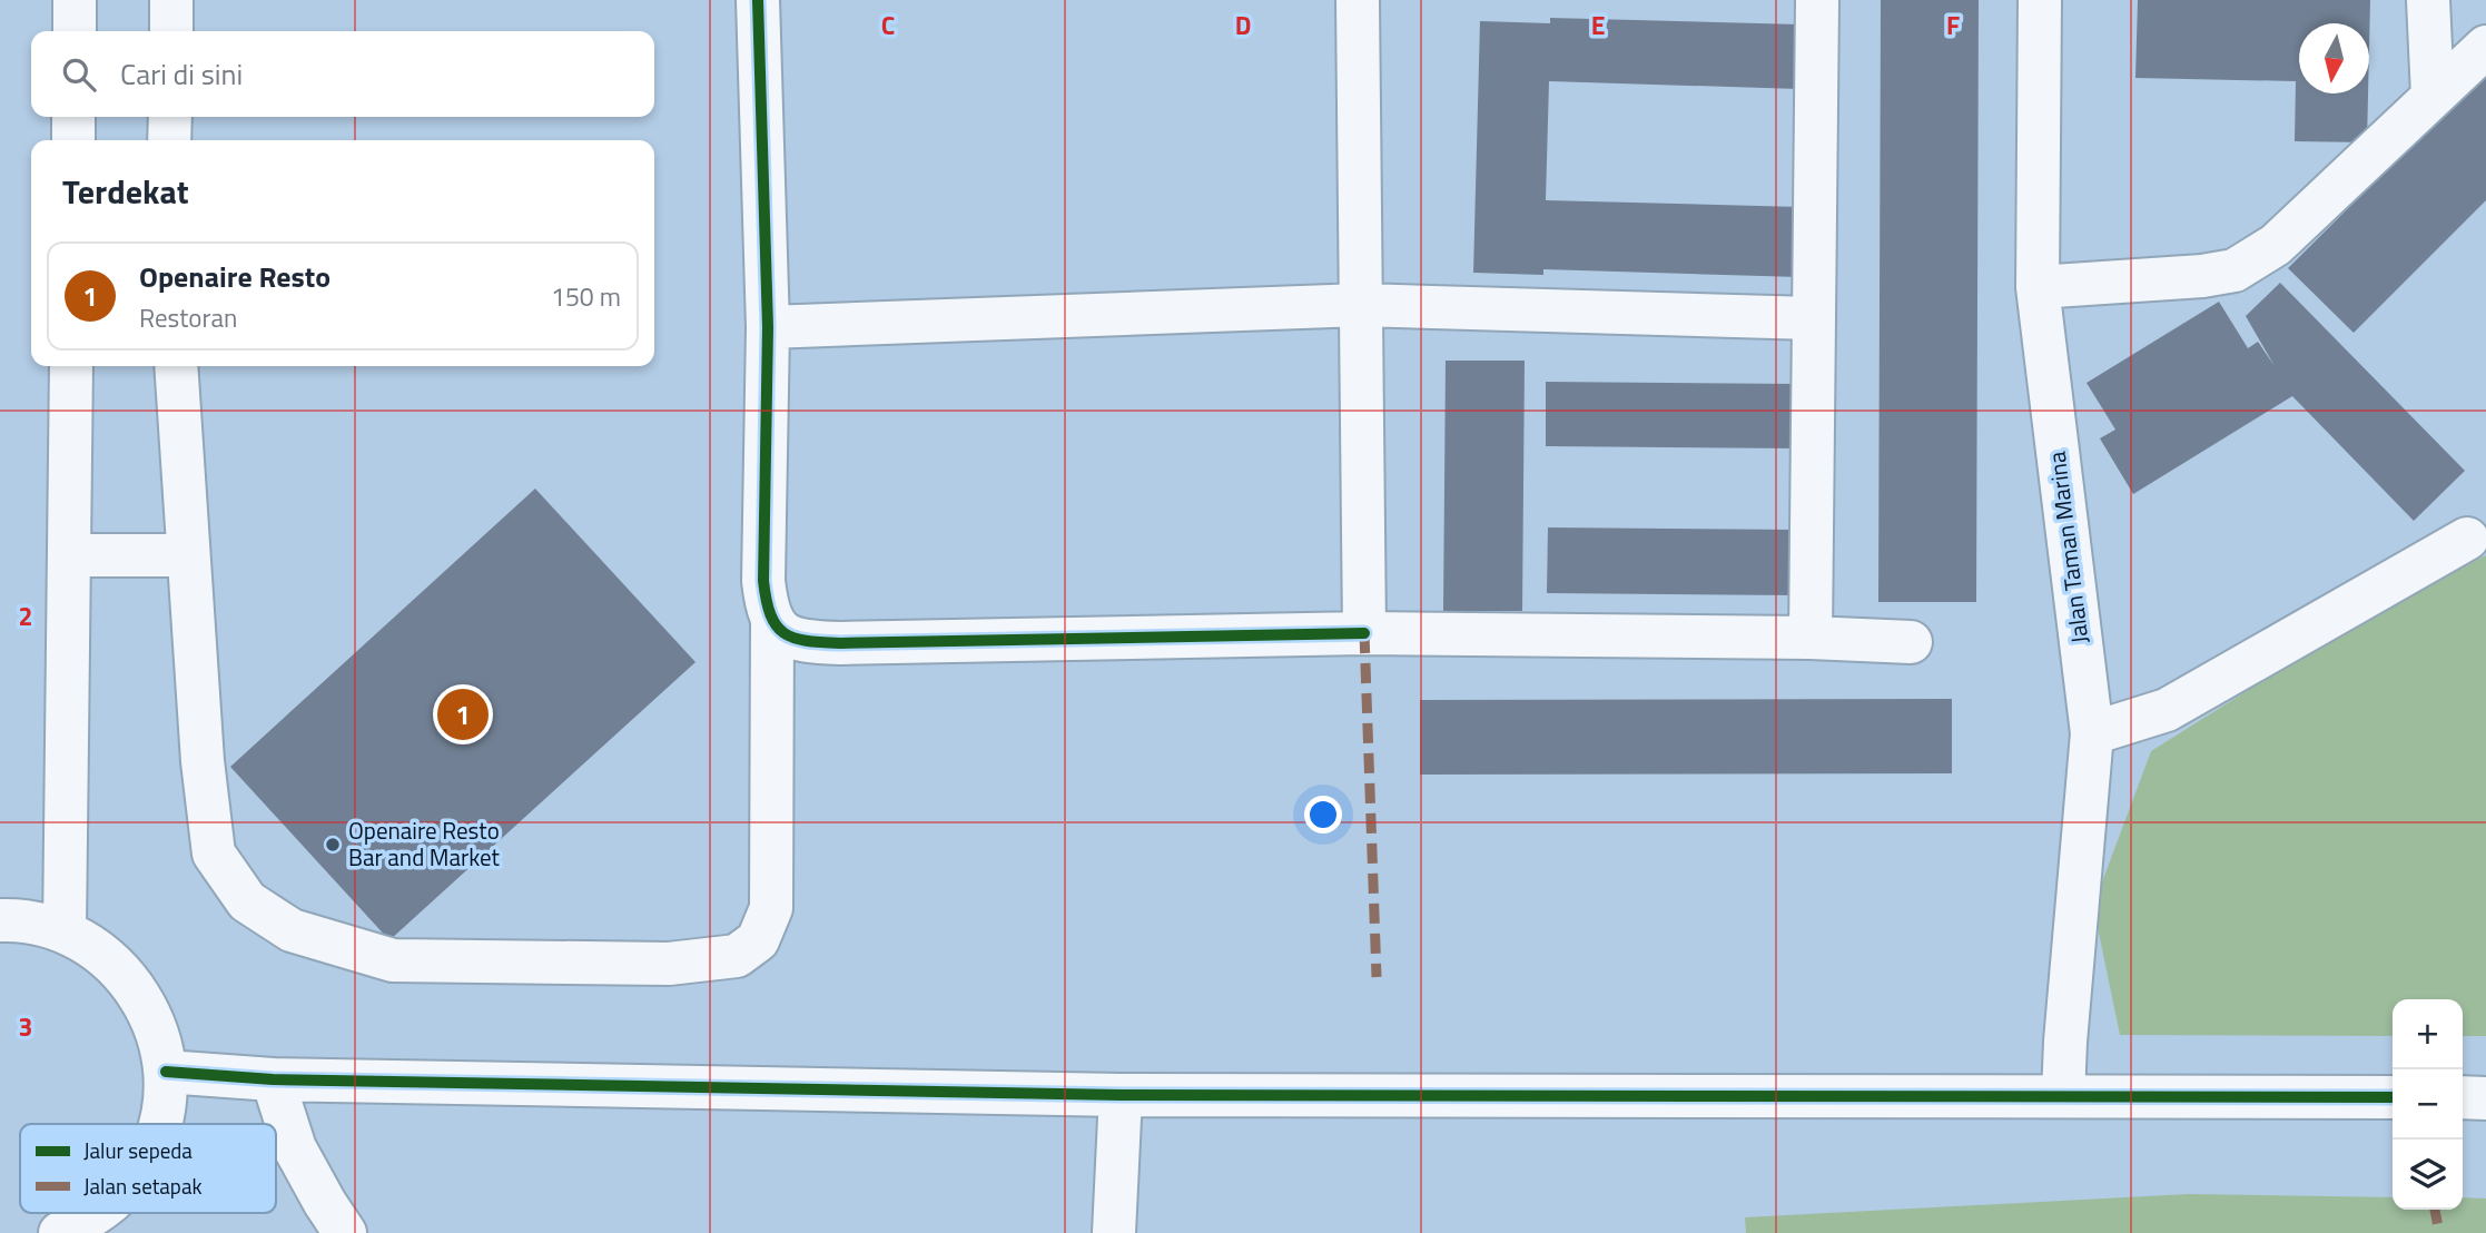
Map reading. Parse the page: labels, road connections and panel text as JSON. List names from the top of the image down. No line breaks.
{"streets":{"street":["Jalan Taman Marina"]},"places":["Openaire Resto Bar and Market"],"legend":["Jalur sepeda","Jalan setapak"],"north":"bottom","page":{"search":"Cari di sini","heading":"Terdekat","list":[{"mark":"1","name":"Openaire Resto","note":"Restoran","value":"150 m"}],"pins":"1","map_buttons":["+","−"]},"grid":{"columns":["C","D","E","F"],"rows":["2","3"]}}
